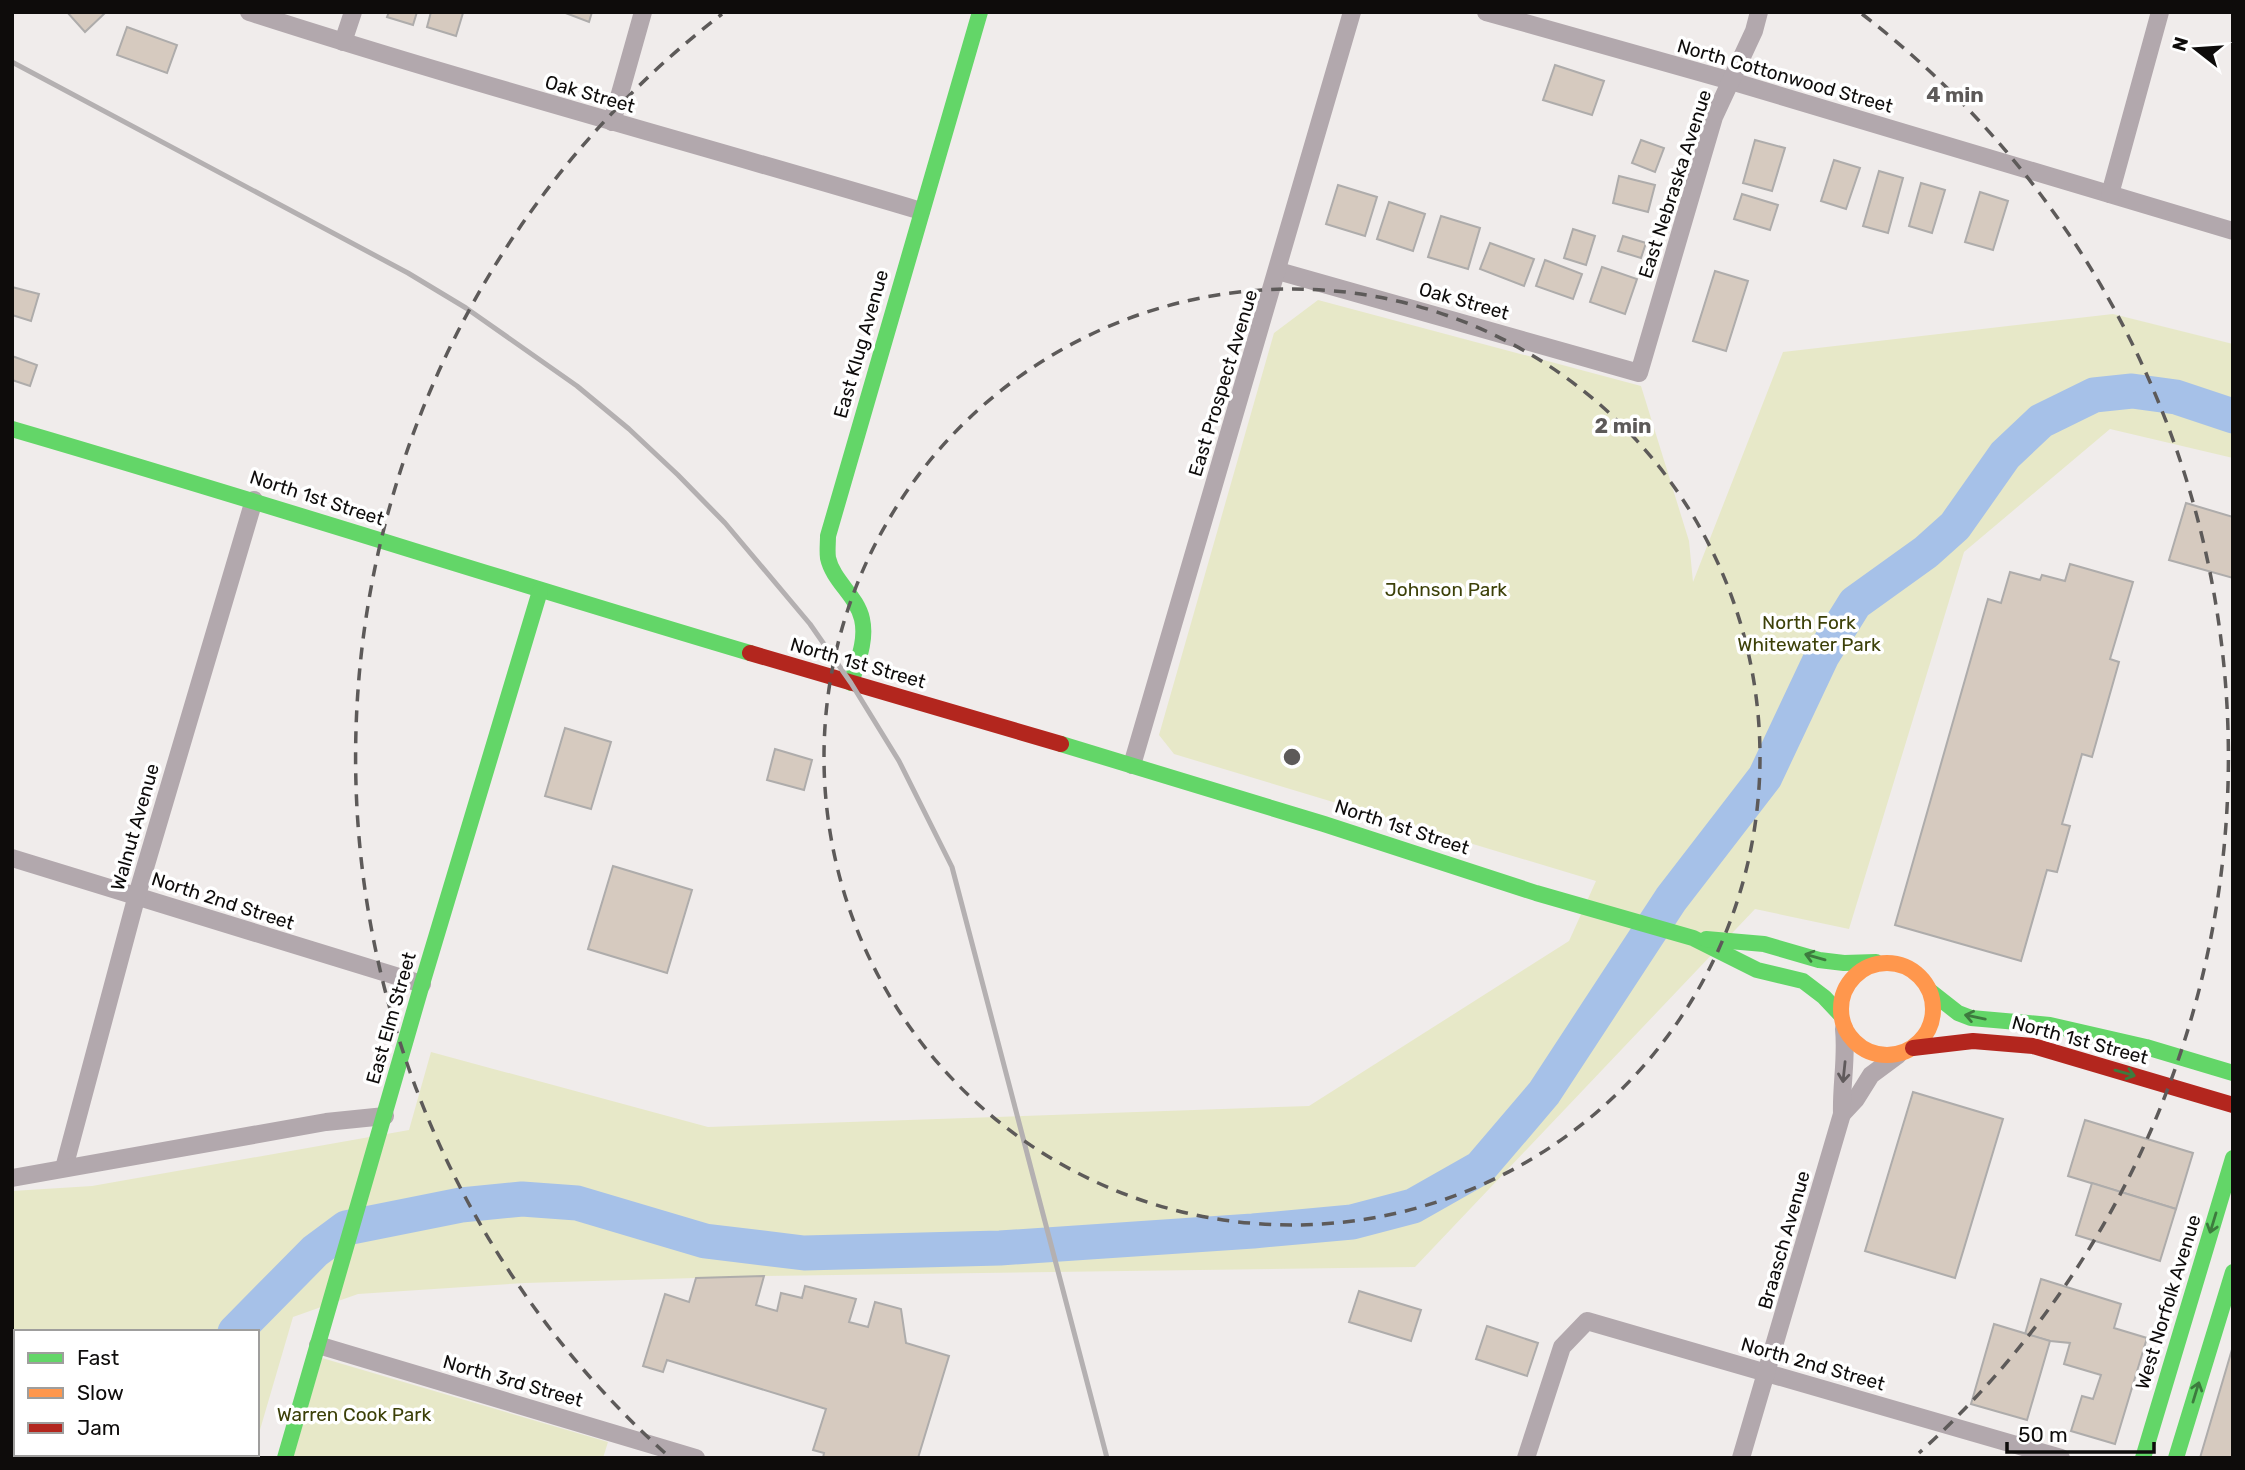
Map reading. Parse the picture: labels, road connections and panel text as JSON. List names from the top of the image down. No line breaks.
{"streets":{"main road":["East Klug Avenue","North 1st Street","East Elm Street","West Norfolk Avenue"],"street":["North Cottonwood Street","Oak Street","East Nebraska Avenue","East Prospect Avenue","Walnut Avenue","North 2nd Street","Braasch Avenue","North 3rd Street"]},"crossings":[["North Cottonwood Street","East Nebraska Avenue"],["Oak Street","East Nebraska Avenue"],["Oak Street","East Klug Avenue"],["Oak Street","East Prospect Avenue"],["East Klug Avenue","North 1st Street"],["East Prospect Avenue","North 1st Street"],["North 1st Street","Walnut Avenue"],["North 1st Street","East Elm Street"],["North 1st Street","Braasch Avenue"],["Walnut Avenue","North 2nd Street"],["North 2nd Street","East Elm Street"],["North 2nd Street","Braasch Avenue"],["East Elm Street","North 3rd Street"]],"parks":["Johnson Park","North Fork Whitewater Park","Warren Cook Park"],"legend":["Fast","Slow","Jam"],"scale_bar":"50 m","north":"left","rings":["4 min","2 min"]}
